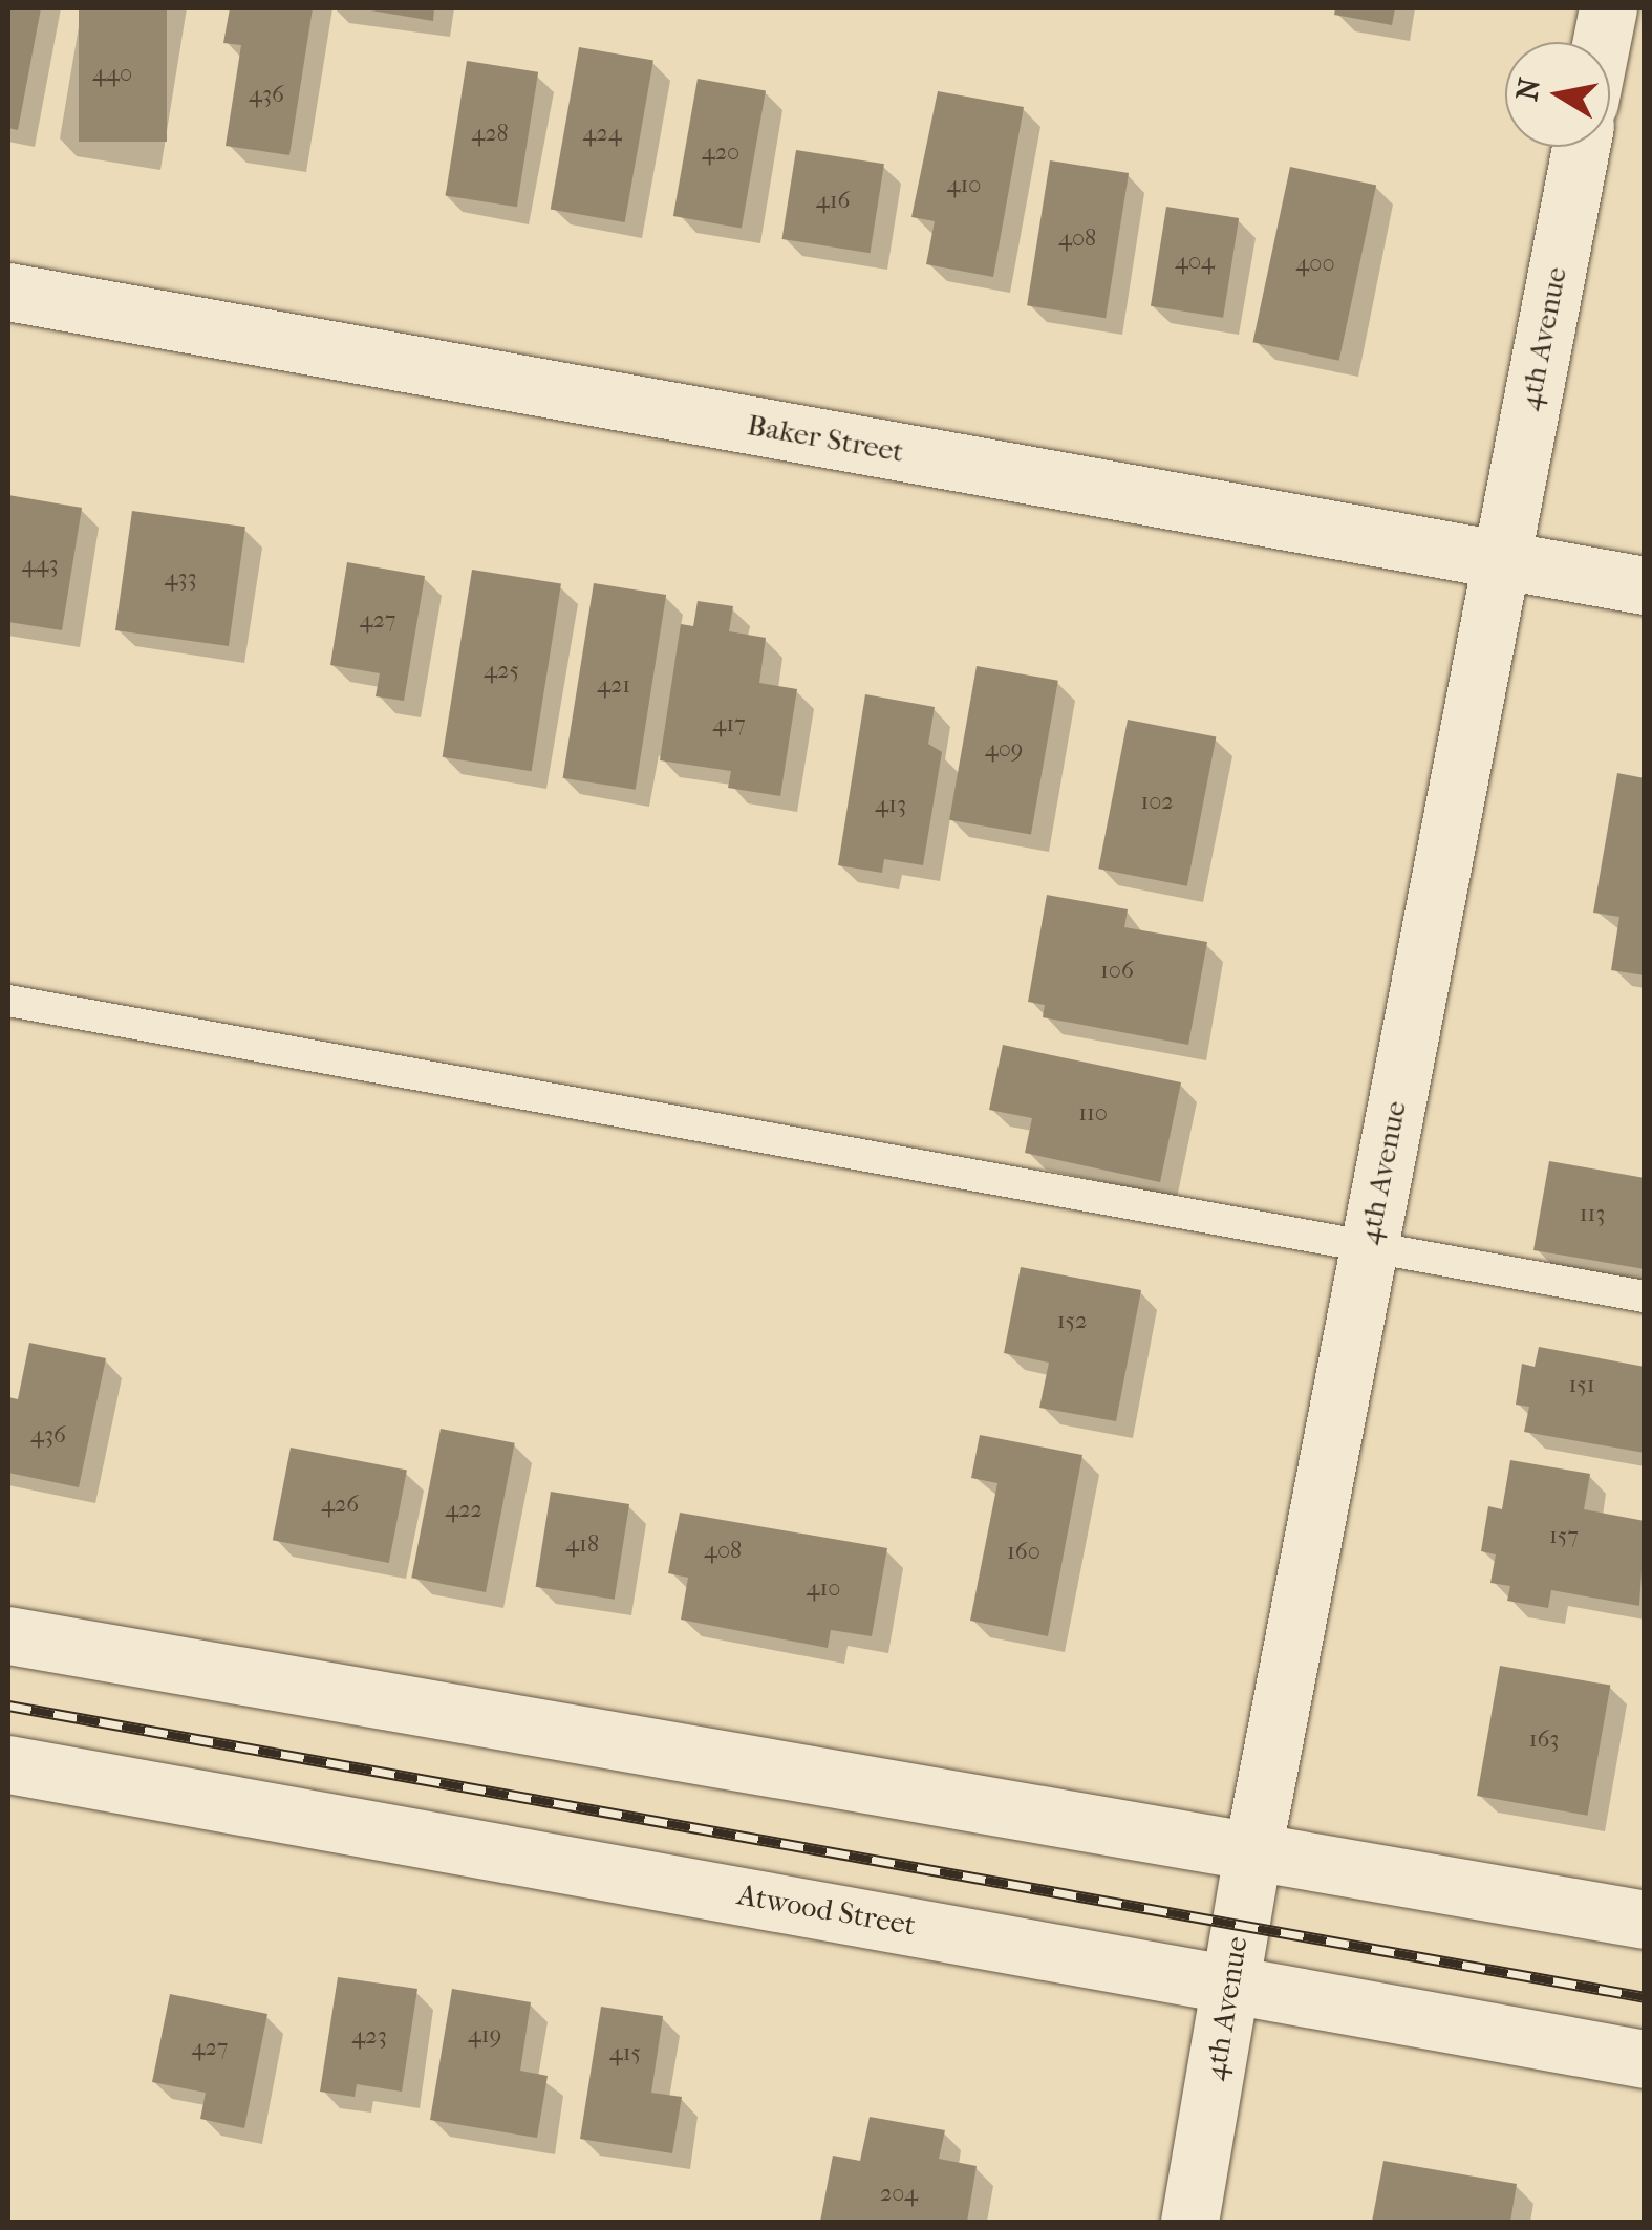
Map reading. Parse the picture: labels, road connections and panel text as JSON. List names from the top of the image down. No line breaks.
{"streets":{"street":["4th Avenue","Baker Street","Atwood Street"]},"crossings":[["4th Avenue","Baker Street"],["4th Avenue","Atwood Street"]],"house_numbers":["440","436","428","424","420","410","416","408","404","400","443","433","427","425","421","417","409","102","413","106","110","113","152","151","436","426","422","157","418","408","160","410","163","419","423","427","415","204"],"north":"left"}
